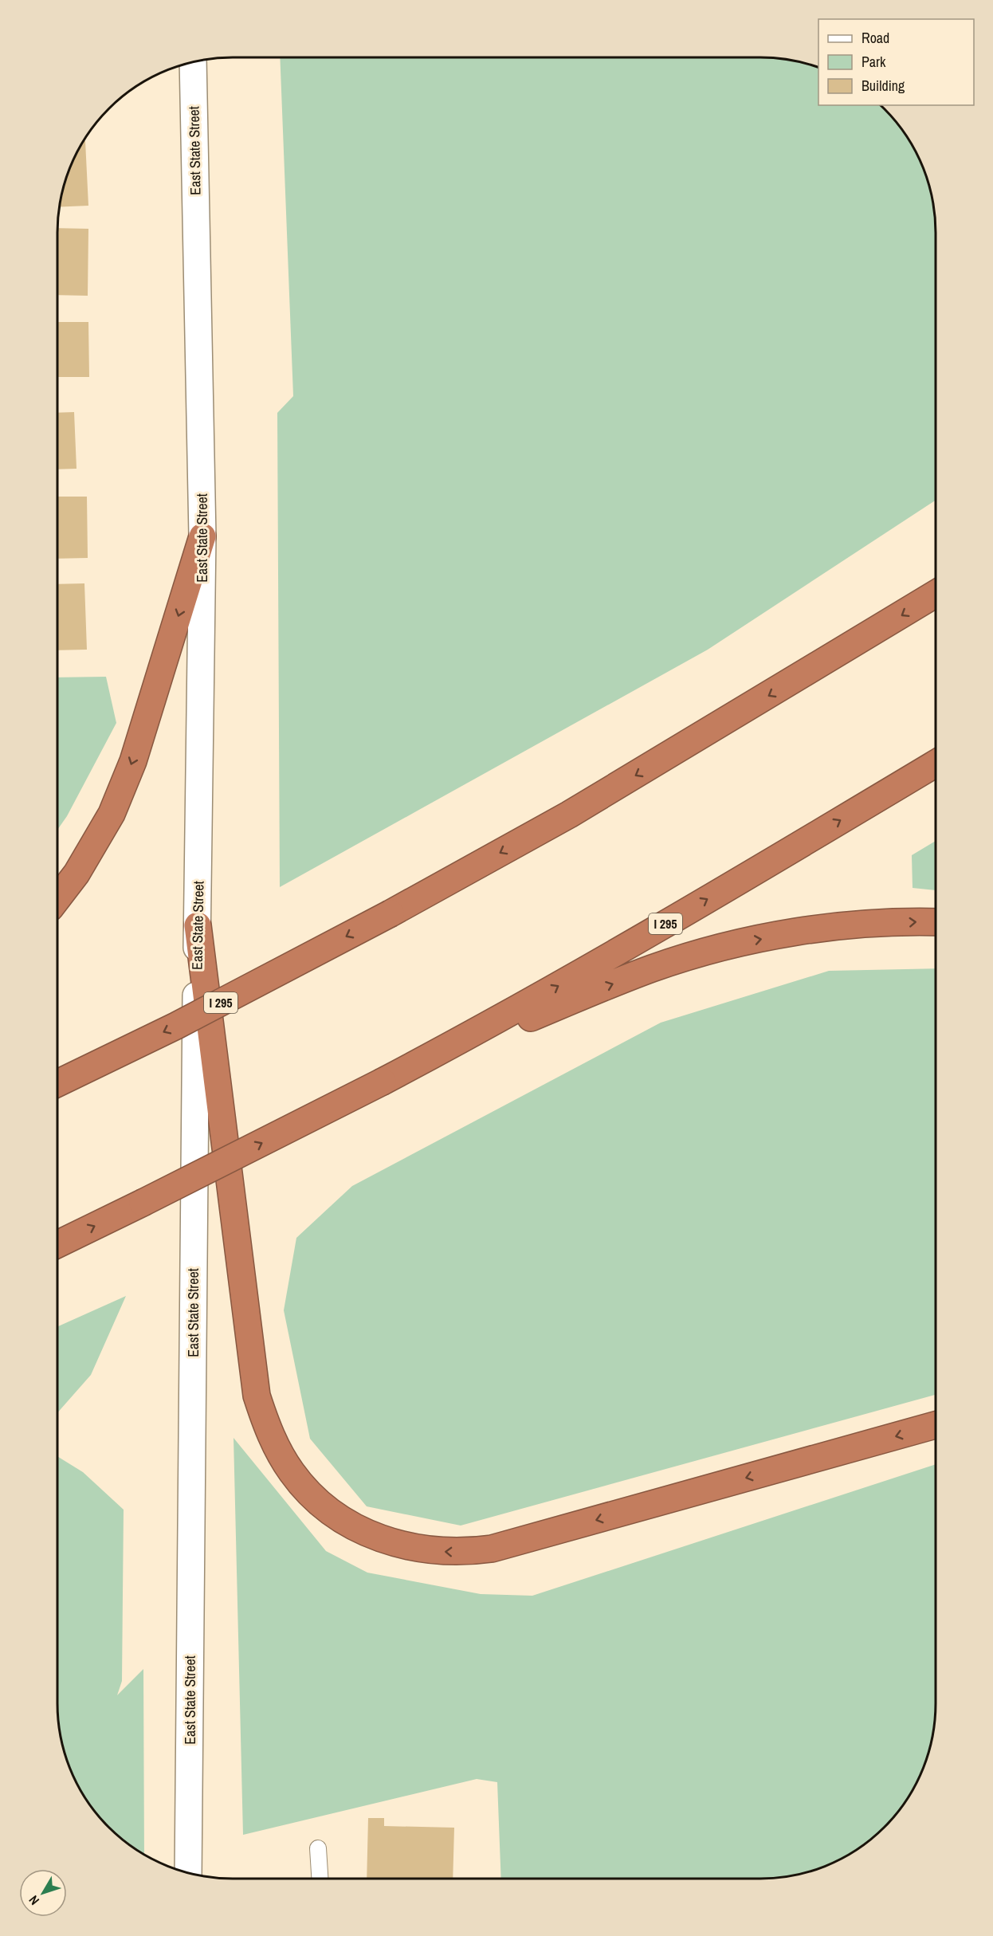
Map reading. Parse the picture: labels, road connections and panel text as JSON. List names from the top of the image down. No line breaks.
{"streets":{"highway":["I 295"],"street":["East State Street"]},"legend":["Road","Park","Building"],"north":"bottom left"}
